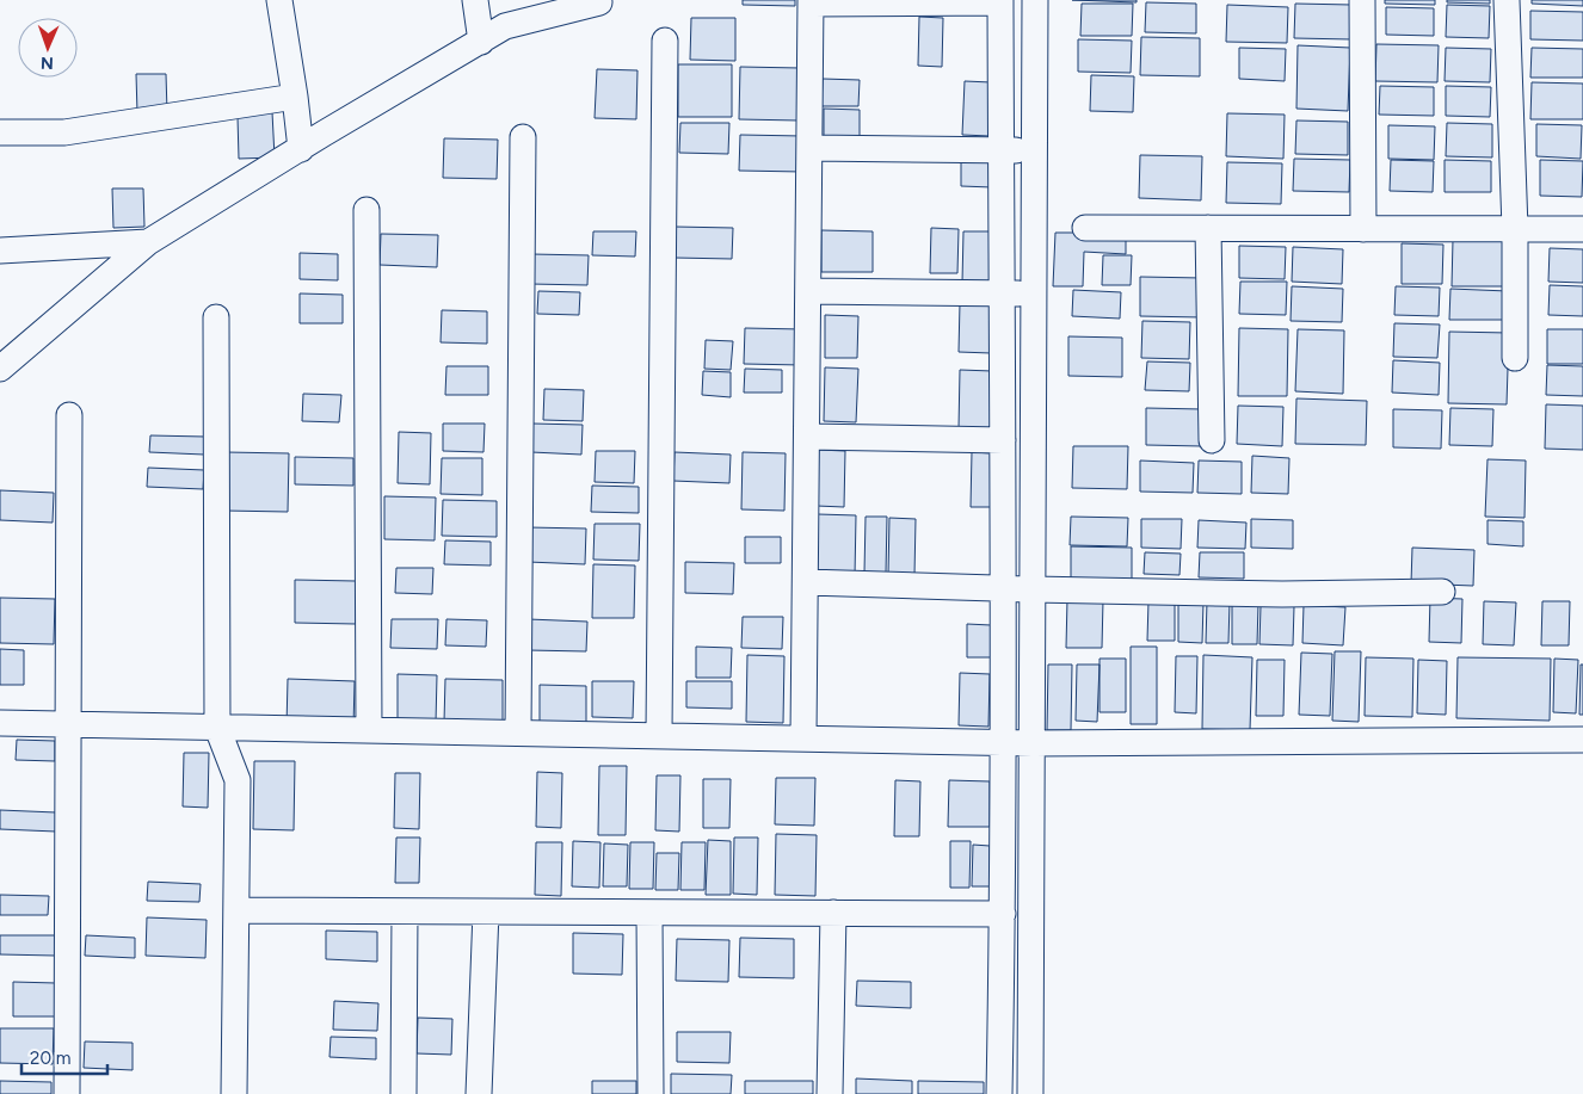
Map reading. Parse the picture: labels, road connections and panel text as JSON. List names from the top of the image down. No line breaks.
{"scale_bar":"20 m","north":"bottom"}
